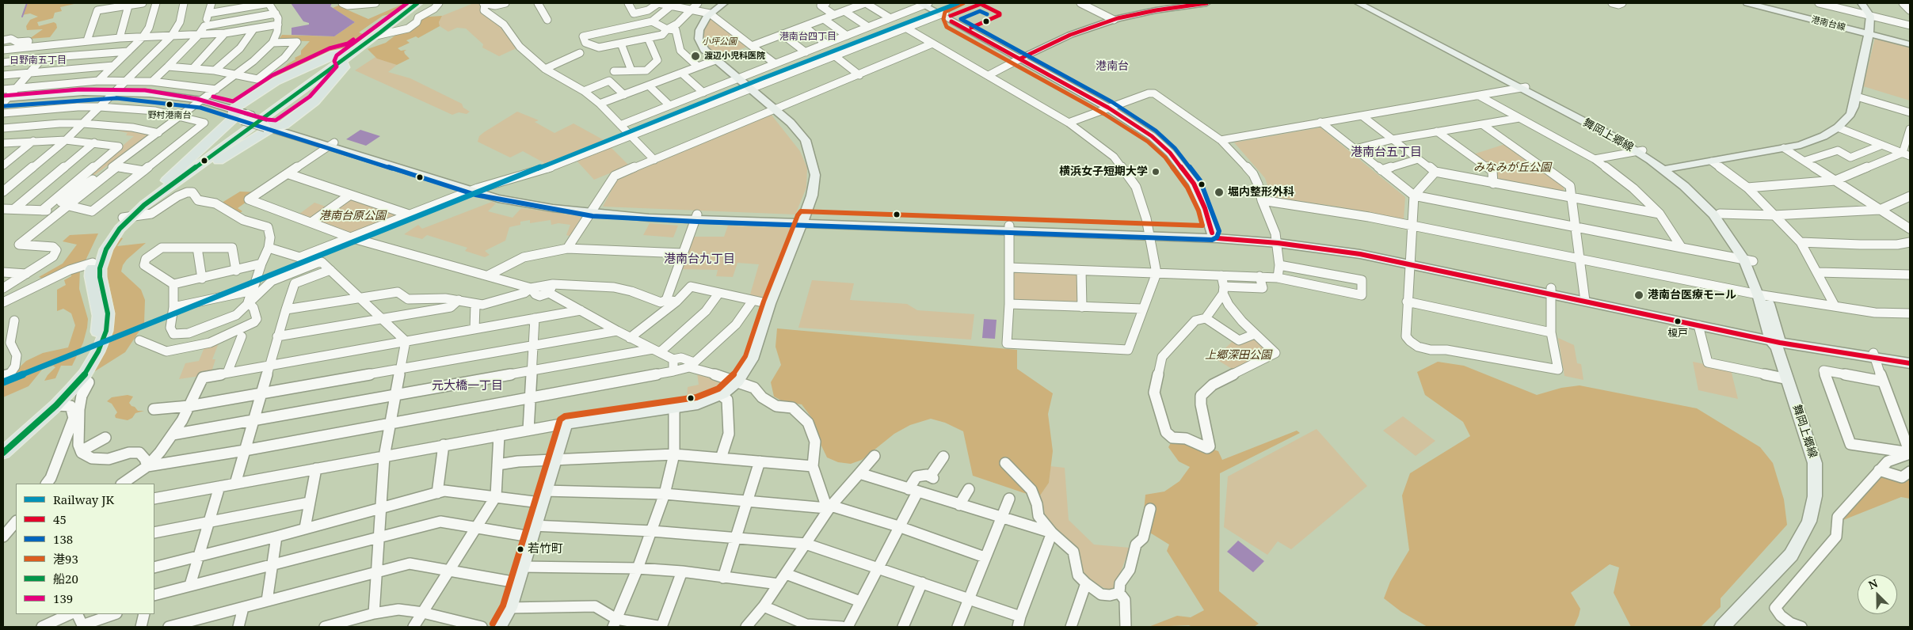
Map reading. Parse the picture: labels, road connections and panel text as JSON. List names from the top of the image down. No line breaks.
{"streets":{"street":["港南台線","舞岡上郷線"]},"districts":["港南台四丁目","日野南五丁目","港南台","港南台五丁目","港南台九丁目","元大橋一丁目"],"parks":["小坪公園","みなみが丘公園","港南台原公園","上郷深田公園"],"places":["渡辺小児科医院","野村港南台","横浜女子短期大学","堀内整形外科","港南台医療モール","榎戸","若竹町"],"lines":["rail line JK","transit line 45","transit line 港93","transit line 船20","transit line 139","transit line 138"],"legend":["Railway JK","45","138","港93","船20","139"],"north":"top left"}
